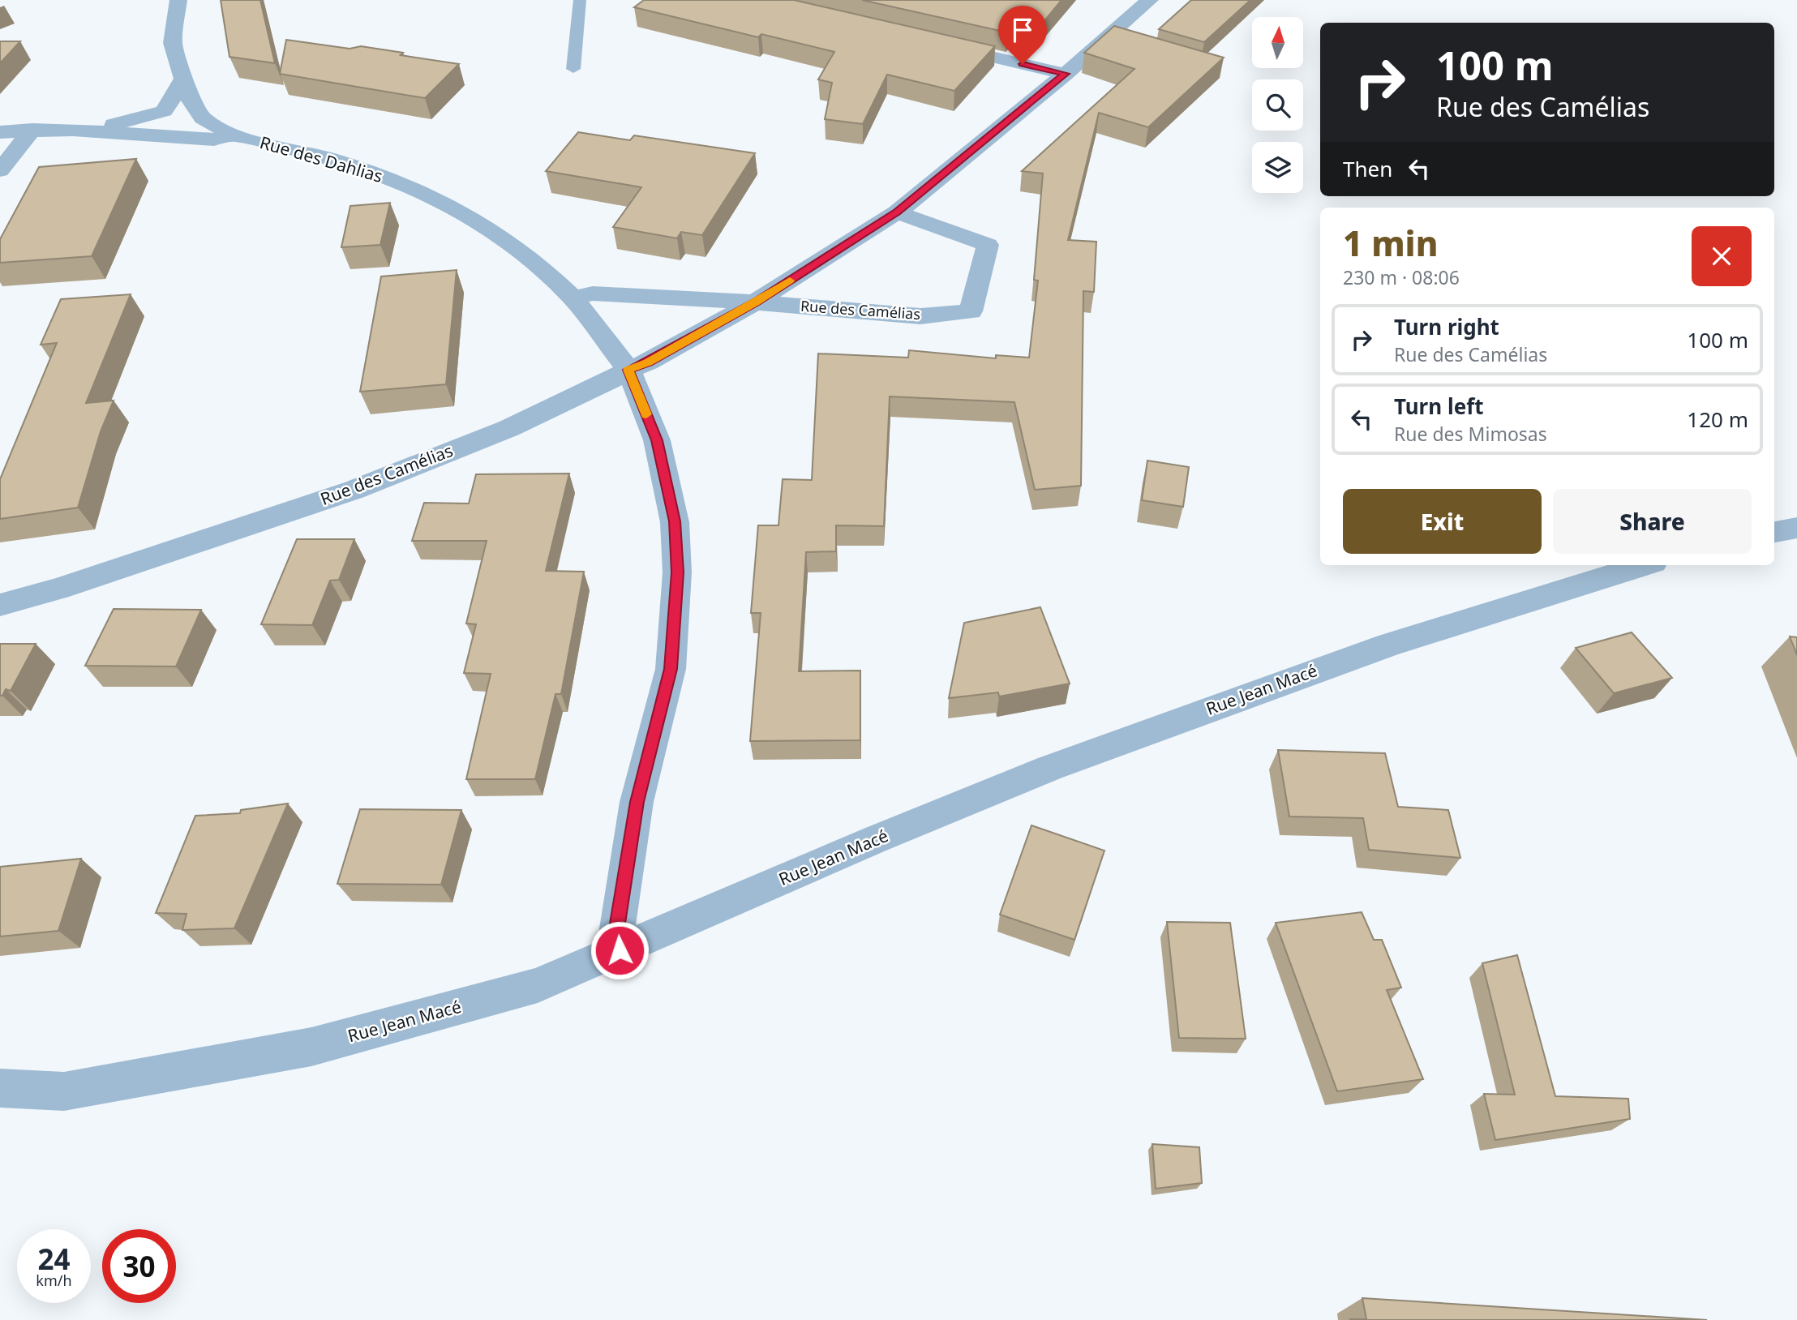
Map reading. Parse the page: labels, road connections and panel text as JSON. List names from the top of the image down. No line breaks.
{"streets":{"street":["Rue des Dahlias","Rue des Camélias","Rue Jean Macé"]},"crossings":[["Rue des Dahlias","Rue des Camélias"],["Rue des Dahlias","Rue Jean Macé"]],"north":"top","page":{"turn":["100 m","Rue des Camélias"],"then":"Then","heading":["1 min","230 m · 08:06"],"list":[{"name":"Turn right","note":"Rue des Camélias","value":"100 m"},{"name":"Turn left","note":"Rue des Mimosas","value":"120 m"}],"buttons":["Exit","Share"],"speed":"24 km/h","limit":"30"}}
